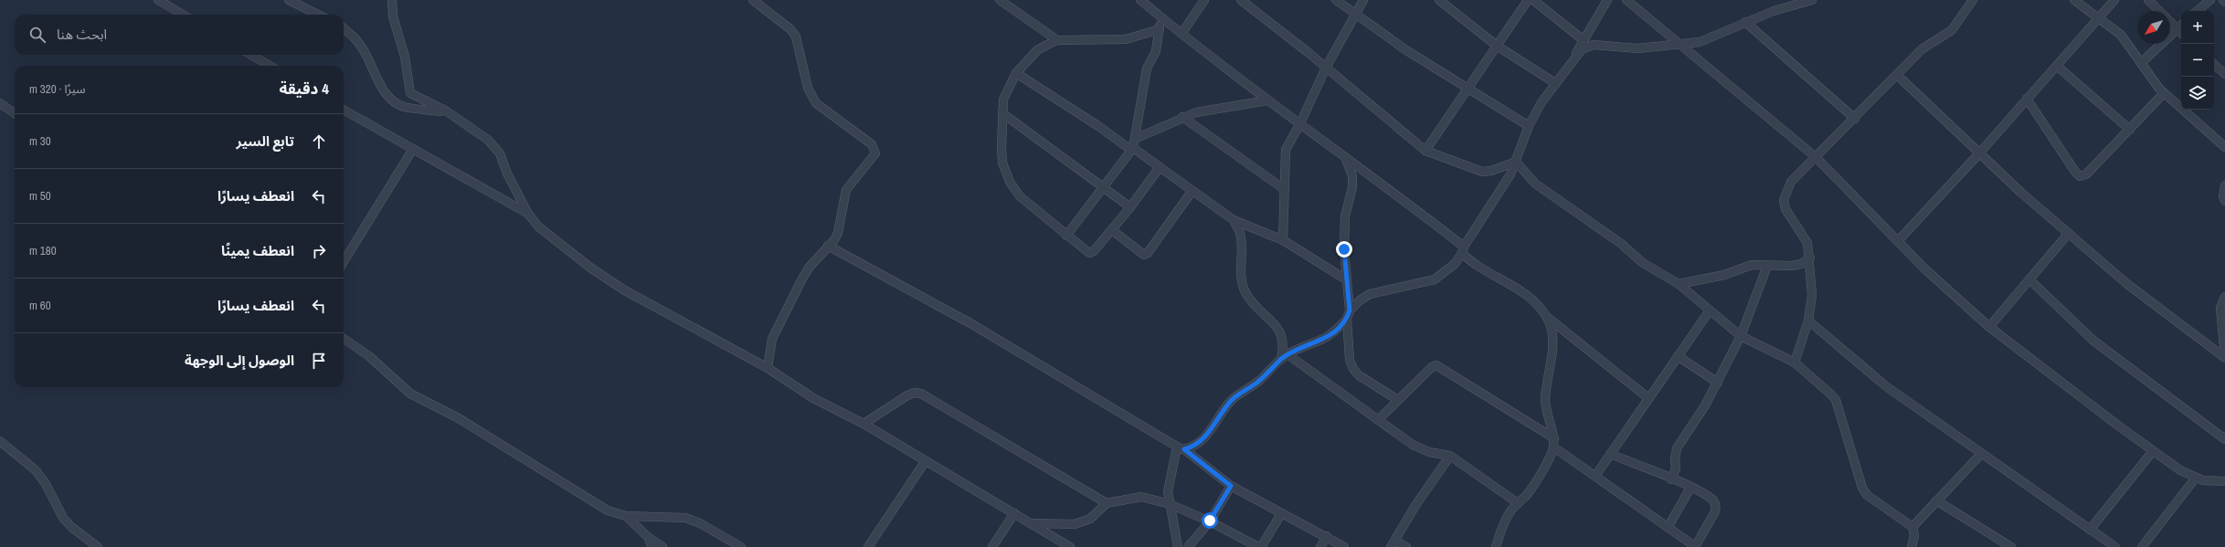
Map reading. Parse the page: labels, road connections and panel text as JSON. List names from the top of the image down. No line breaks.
{"north":"bottom left","page":{"map_buttons":["+","−"],"search":"ابحث هنا","heading":["4 دقيقة","سيرًا · 320 m"],"list":[["تابع السير","30 m"],["انعطف يسارًا","50 m"],["انعطف يمينًا","180 m"],["انعطف يسارًا","60 m"],"الوصول إلى الوجهة"]}}
